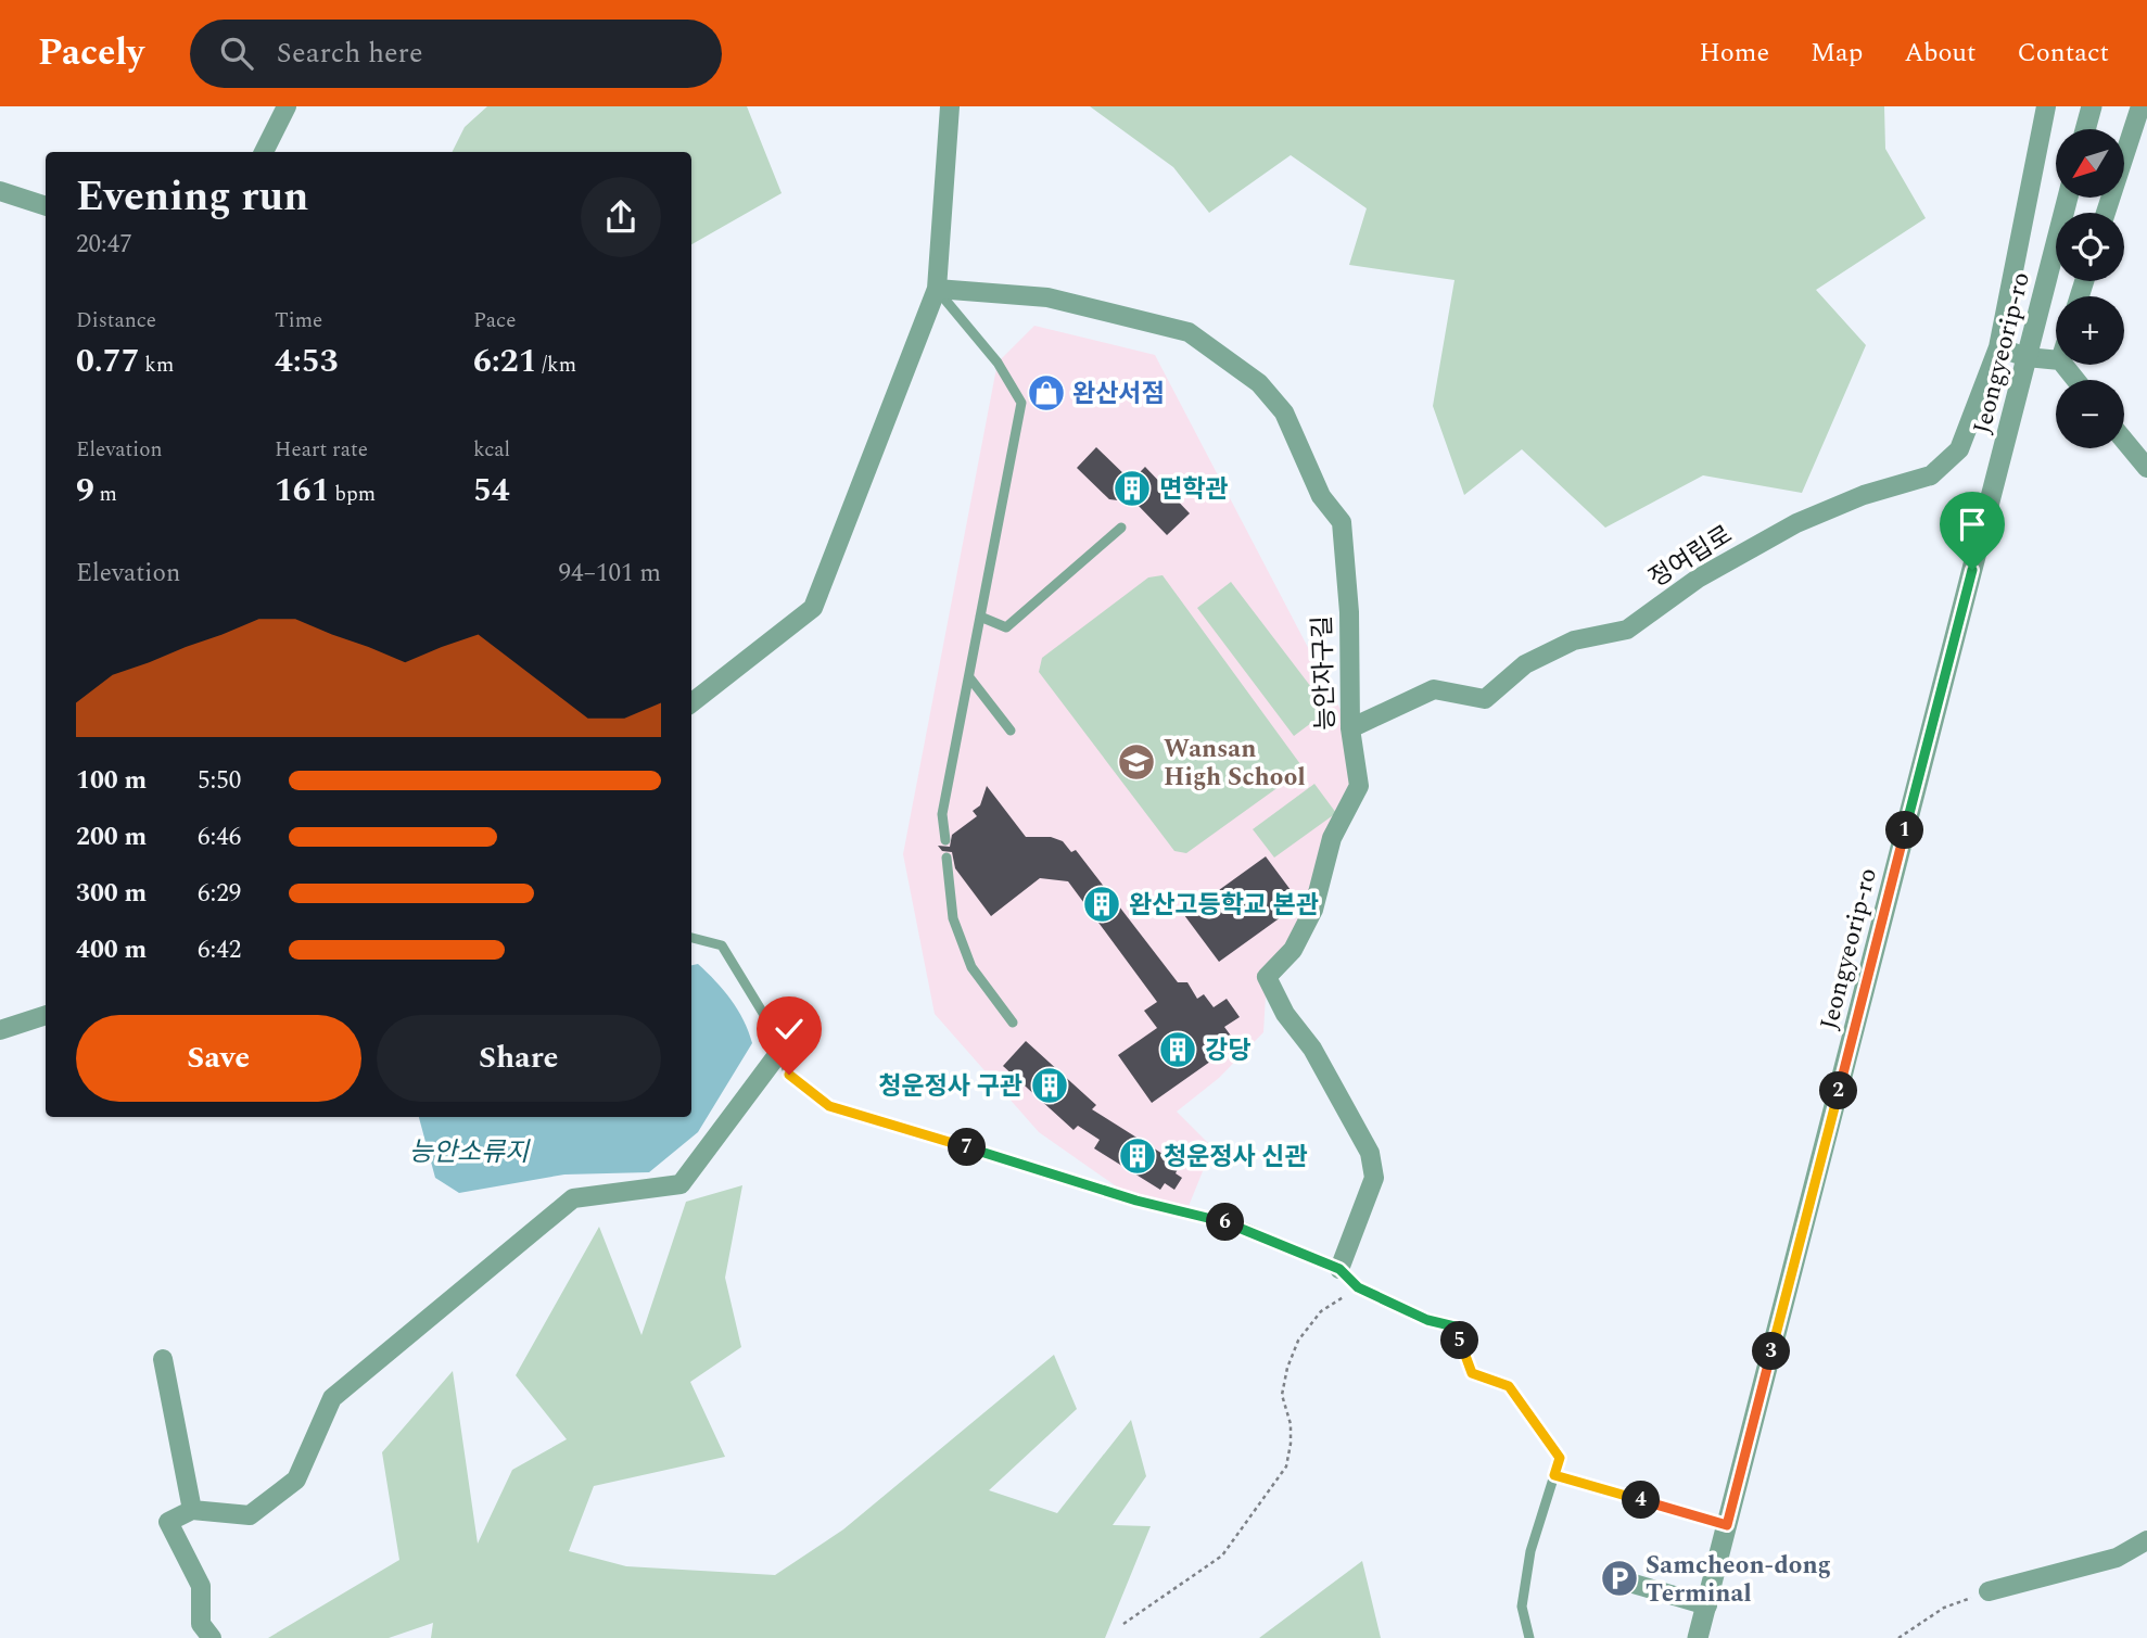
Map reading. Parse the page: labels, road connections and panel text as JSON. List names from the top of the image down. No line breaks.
{"streets":{"street":["Jeongyeorip-ro","정여립로","능안자구길"]},"crossings":[["정여립로","능안자구길"]],"water":["능안소류지"],"places":{"shop":["완산서점"],"building":["면학관","완산고등학교 본관","강당","청운정사 구관","청운정사 신관"],"school or university":["Wansan High School"],"parking":["Samcheon-dong Terminal"]},"north":"bottom left","page":{"header":"Pacely","search":"Search here","nav":["Home","Map","About","Contact"],"map_buttons":["+","−"],"heading":["Evening run","20:47"],"stats":[["Distance","0.77 km"],["Time","4:53"],["Pace","6:21 /km"],["Elevation","9 m"],["Heart rate","161 bpm"],["kcal","54"]],"chart":["Elevation","94–101 m"],"list":[{"name":"100 m","note":"5:50"},{"name":"200 m","note":"6:46"},{"name":"300 m","note":"6:29"},{"name":"400 m","note":"6:42"}],"pins":["1","2","7","6","5","3","4"],"buttons":["Save","Share"]}}
